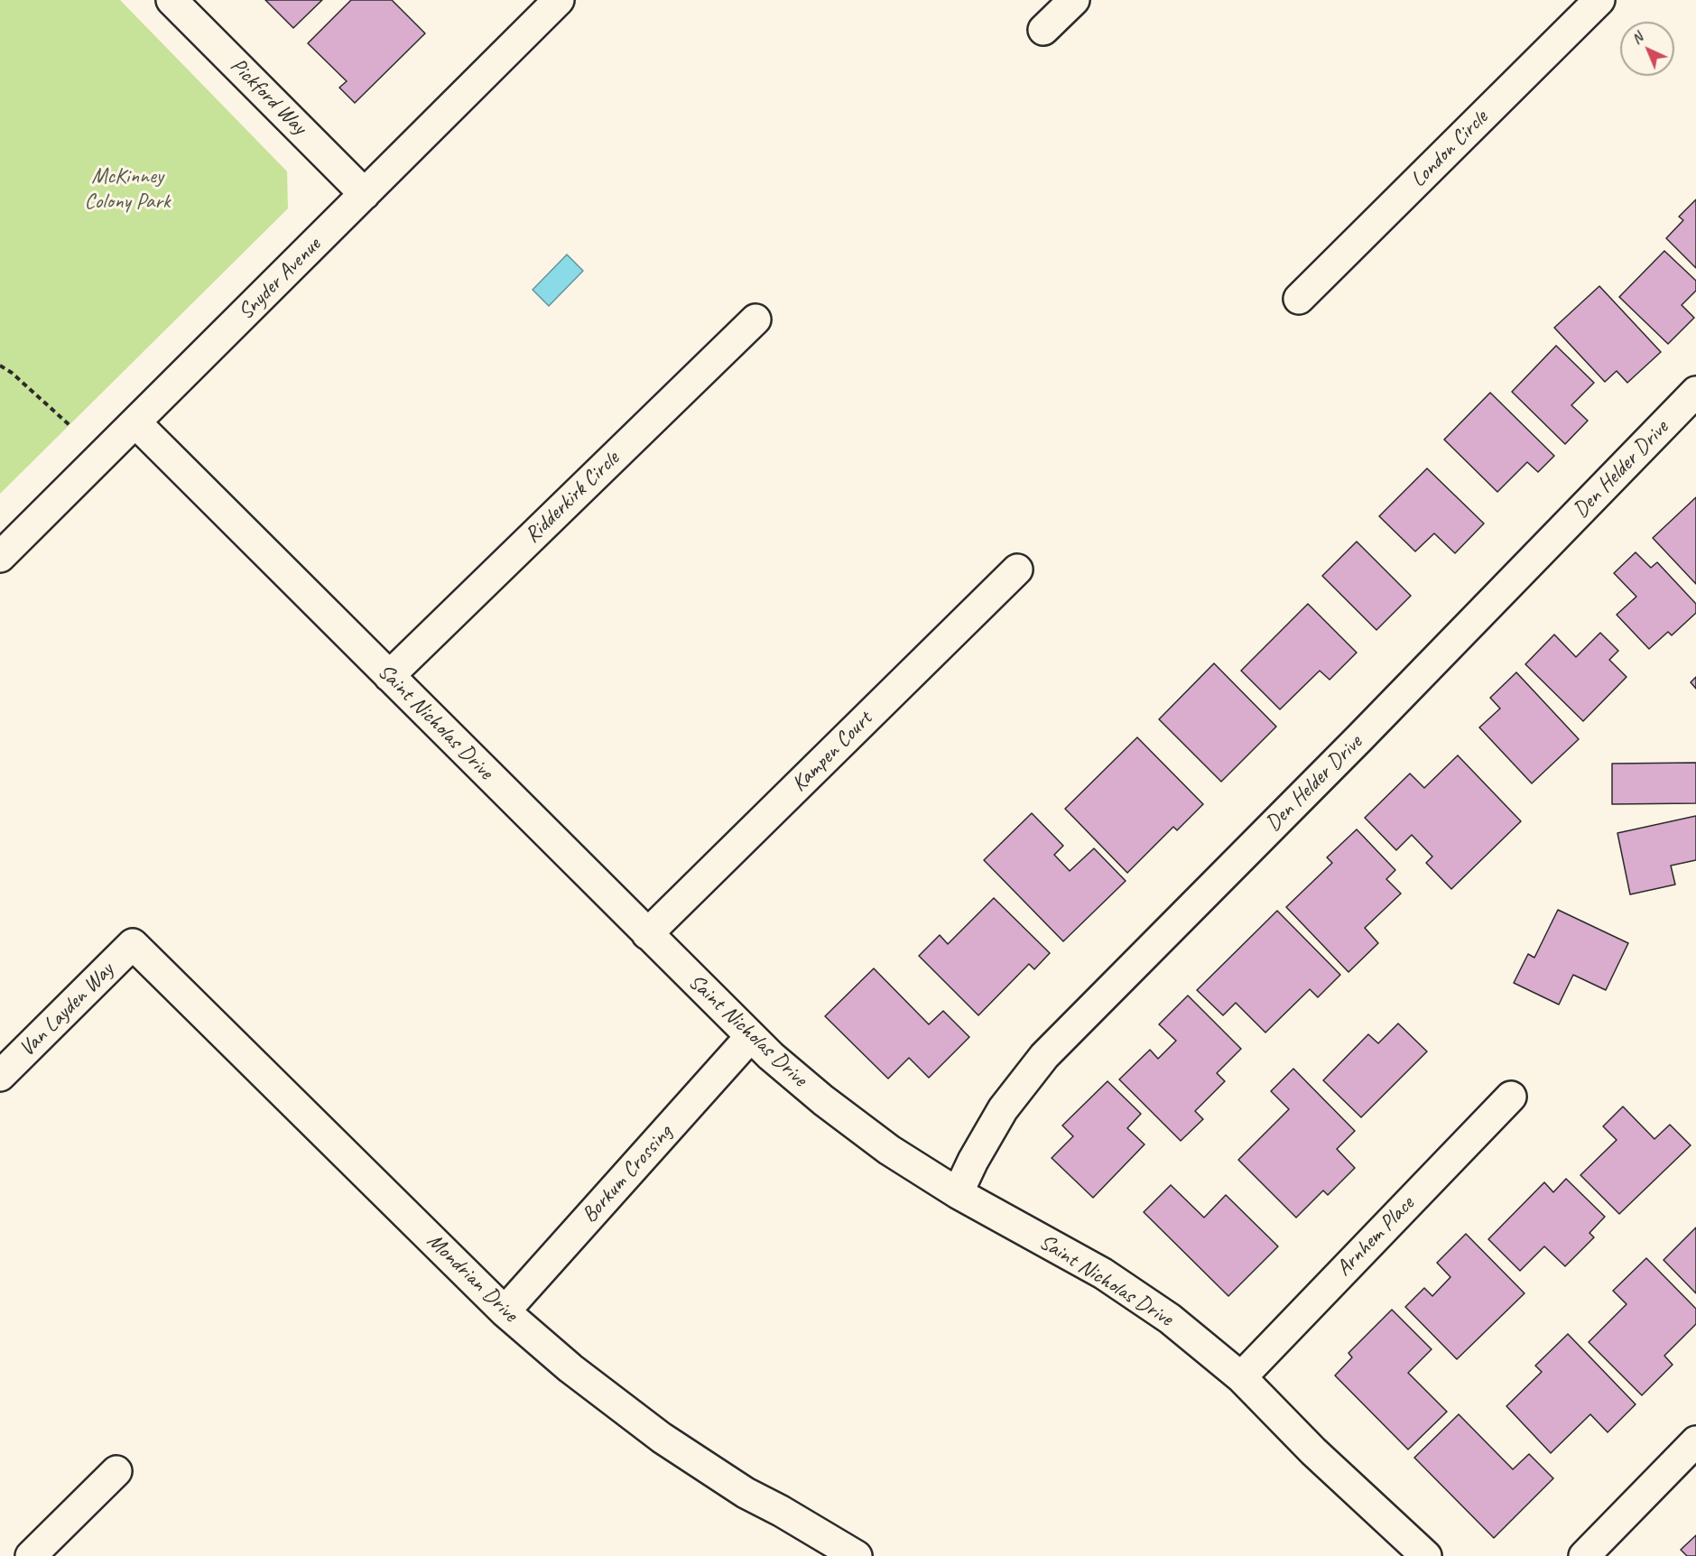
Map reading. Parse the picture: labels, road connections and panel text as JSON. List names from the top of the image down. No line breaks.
{"streets":{"street":["Pickford Way","London Circle","Snyder Avenue","Den Helder Drive","Ridderkirk Circle","Saint Nicholas Drive","Kampen Court","Van Layden Way","Borkum Crossing","Arnhem Place","Mondrian Drive"]},"crossings":[["Pickford Way","Snyder Avenue"],["Snyder Avenue","Saint Nicholas Drive"],["Den Helder Drive","Saint Nicholas Drive"],["Ridderkirk Circle","Saint Nicholas Drive"],["Saint Nicholas Drive","Kampen Court"],["Saint Nicholas Drive","Borkum Crossing"],["Saint Nicholas Drive","Arnhem Place"],["Van Layden Way","Mondrian Drive"],["Borkum Crossing","Mondrian Drive"]],"parks":["McKinney Colony Park"],"north":"top left"}
